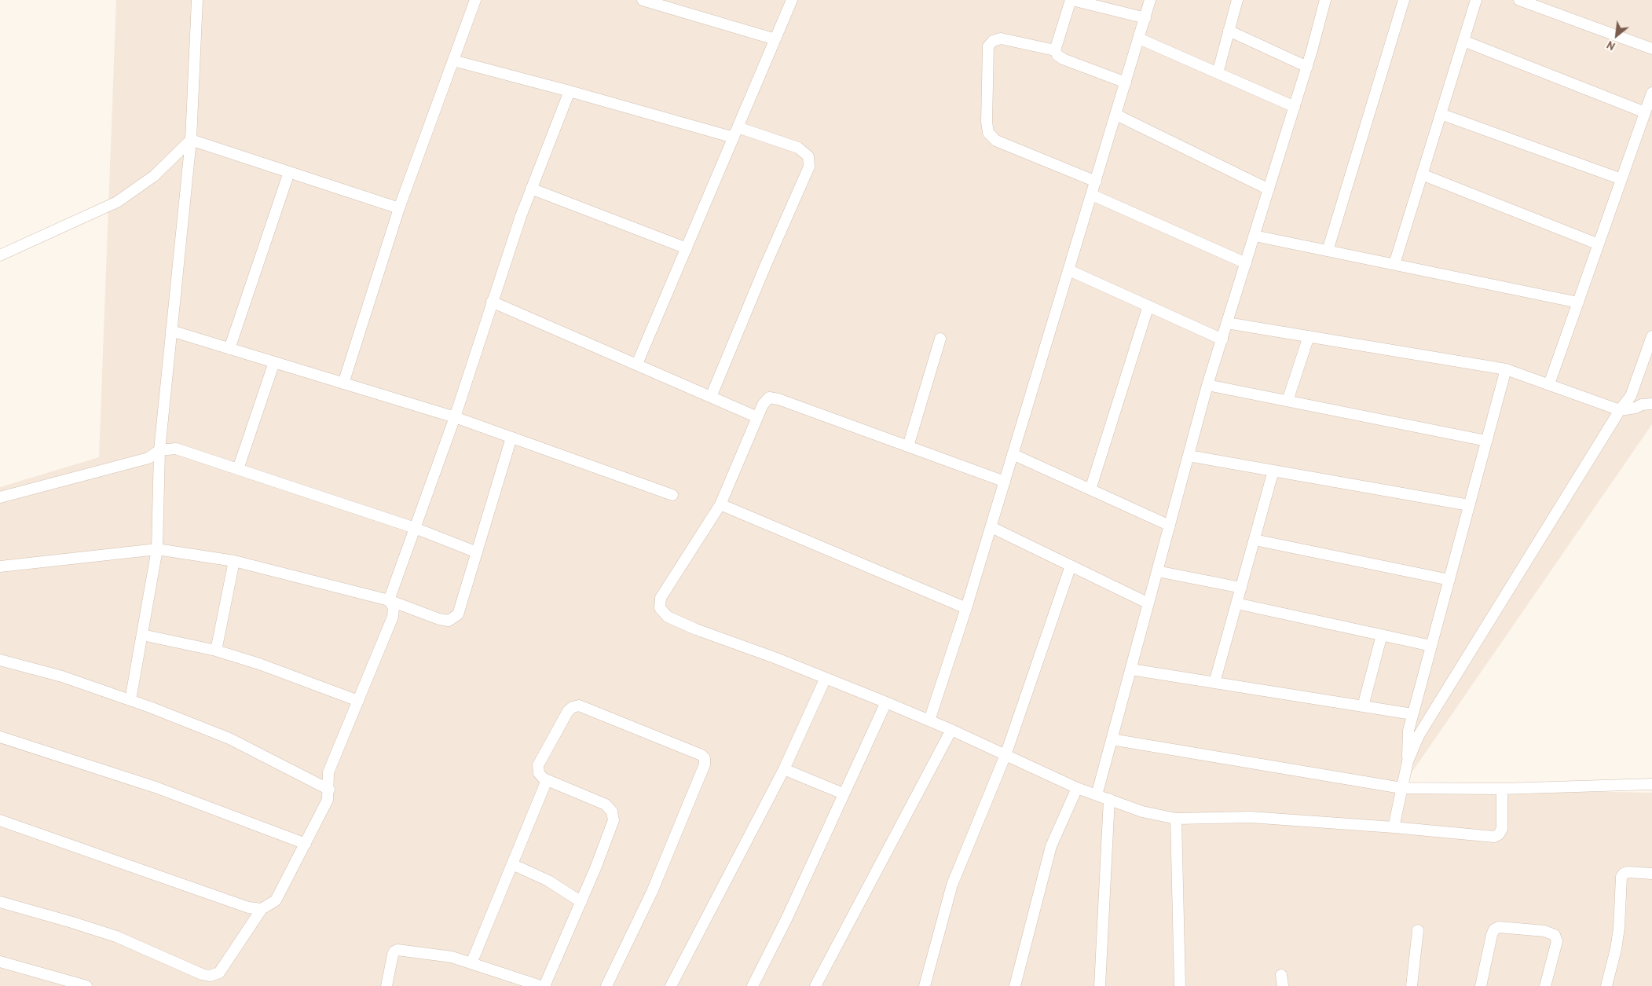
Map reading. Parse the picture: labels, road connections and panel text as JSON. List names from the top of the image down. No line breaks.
{"north":"bottom left"}
